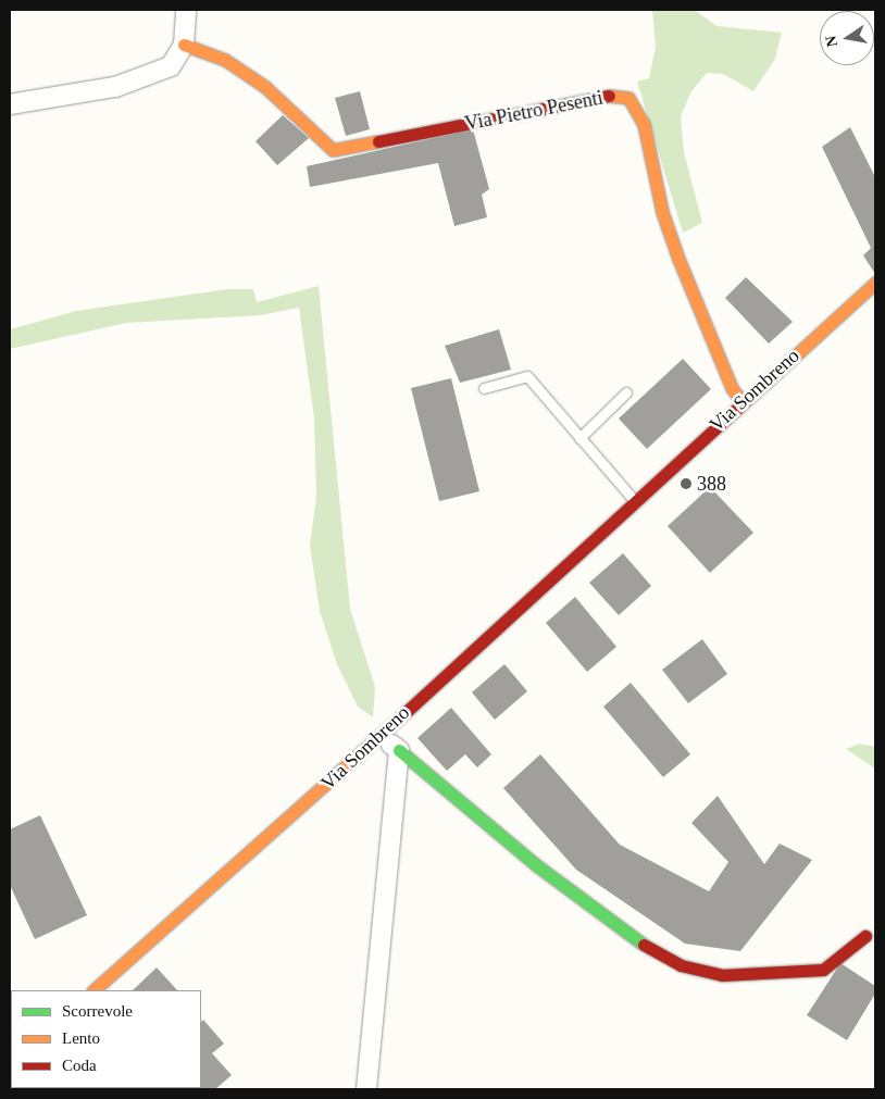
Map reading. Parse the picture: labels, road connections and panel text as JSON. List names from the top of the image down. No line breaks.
{"streets":{"street":["Via Pietro Pesenti","Via Sombreno"]},"crossings":[["Via Pietro Pesenti","Via Sombreno"]],"places":["388"],"legend":["Scorrevole","Lento","Coda"],"north":"left"}
